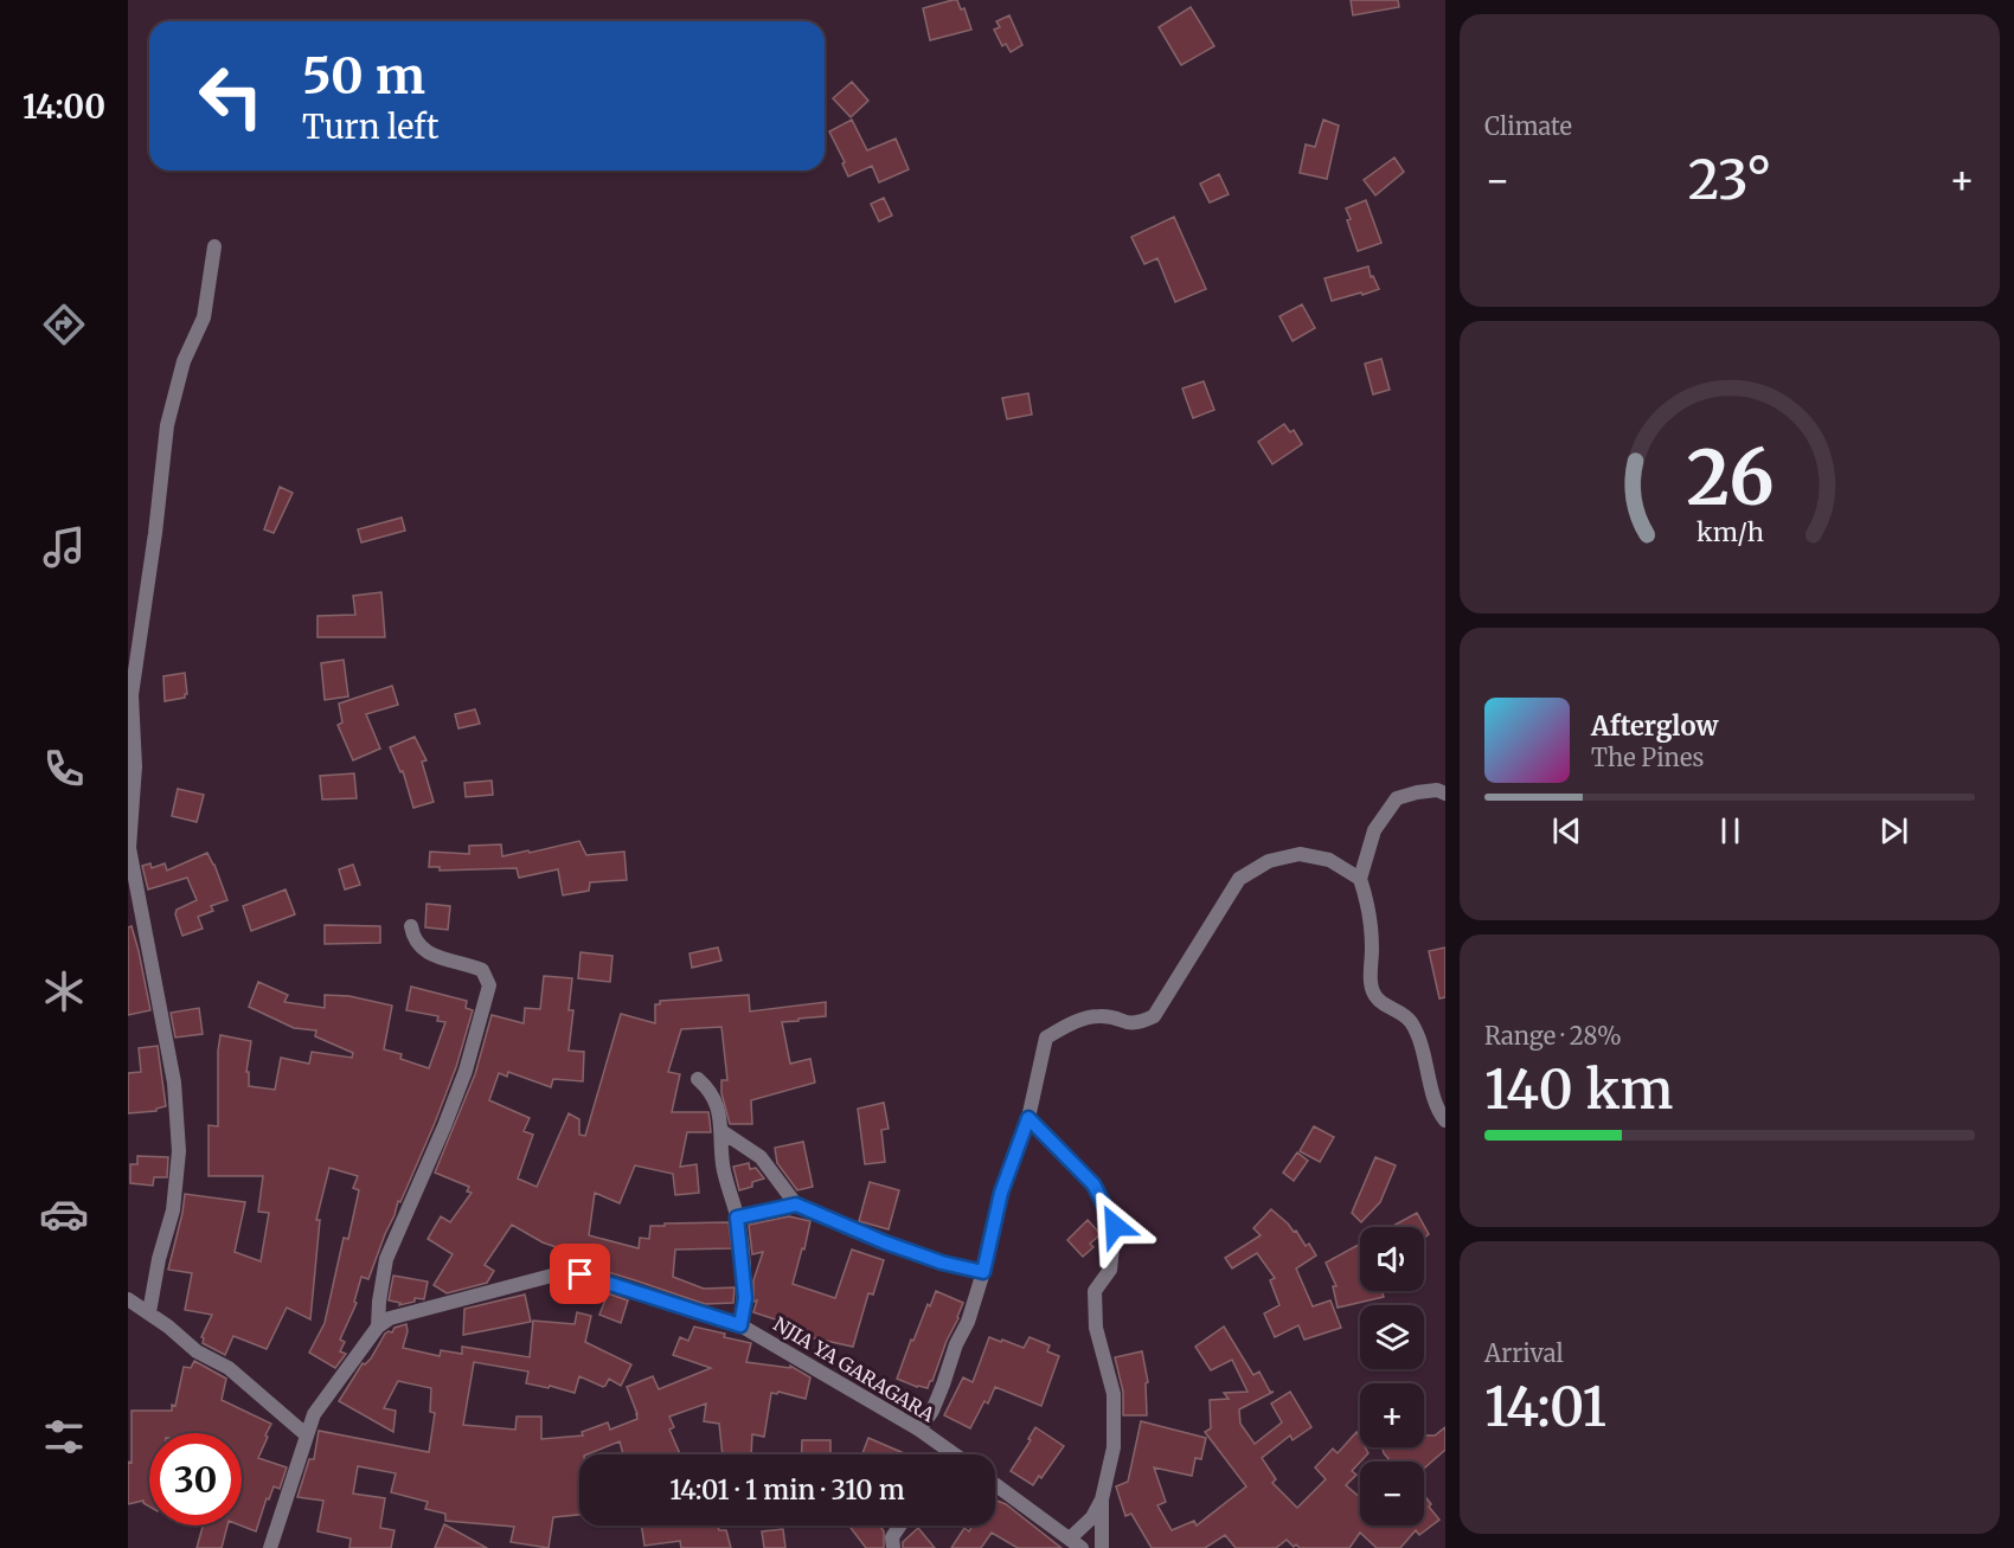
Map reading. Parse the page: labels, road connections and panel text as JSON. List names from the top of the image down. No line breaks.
{"streets":{"street":["NJIA YA GARAGARA"]},"page":{"tabs":"14:00","tile":["Climate",["Range · 28%","140 km"],["Arrival","14:01"]],"turn":["50 m","Turn left"],"heat":["−","23°","+"],"song":["Afterglow","The Pines"],"map_buttons":["+","−"],"limit":"30","trip":"14:01 · 1 min · 310 m","gauge":["26","km/h"]}}
